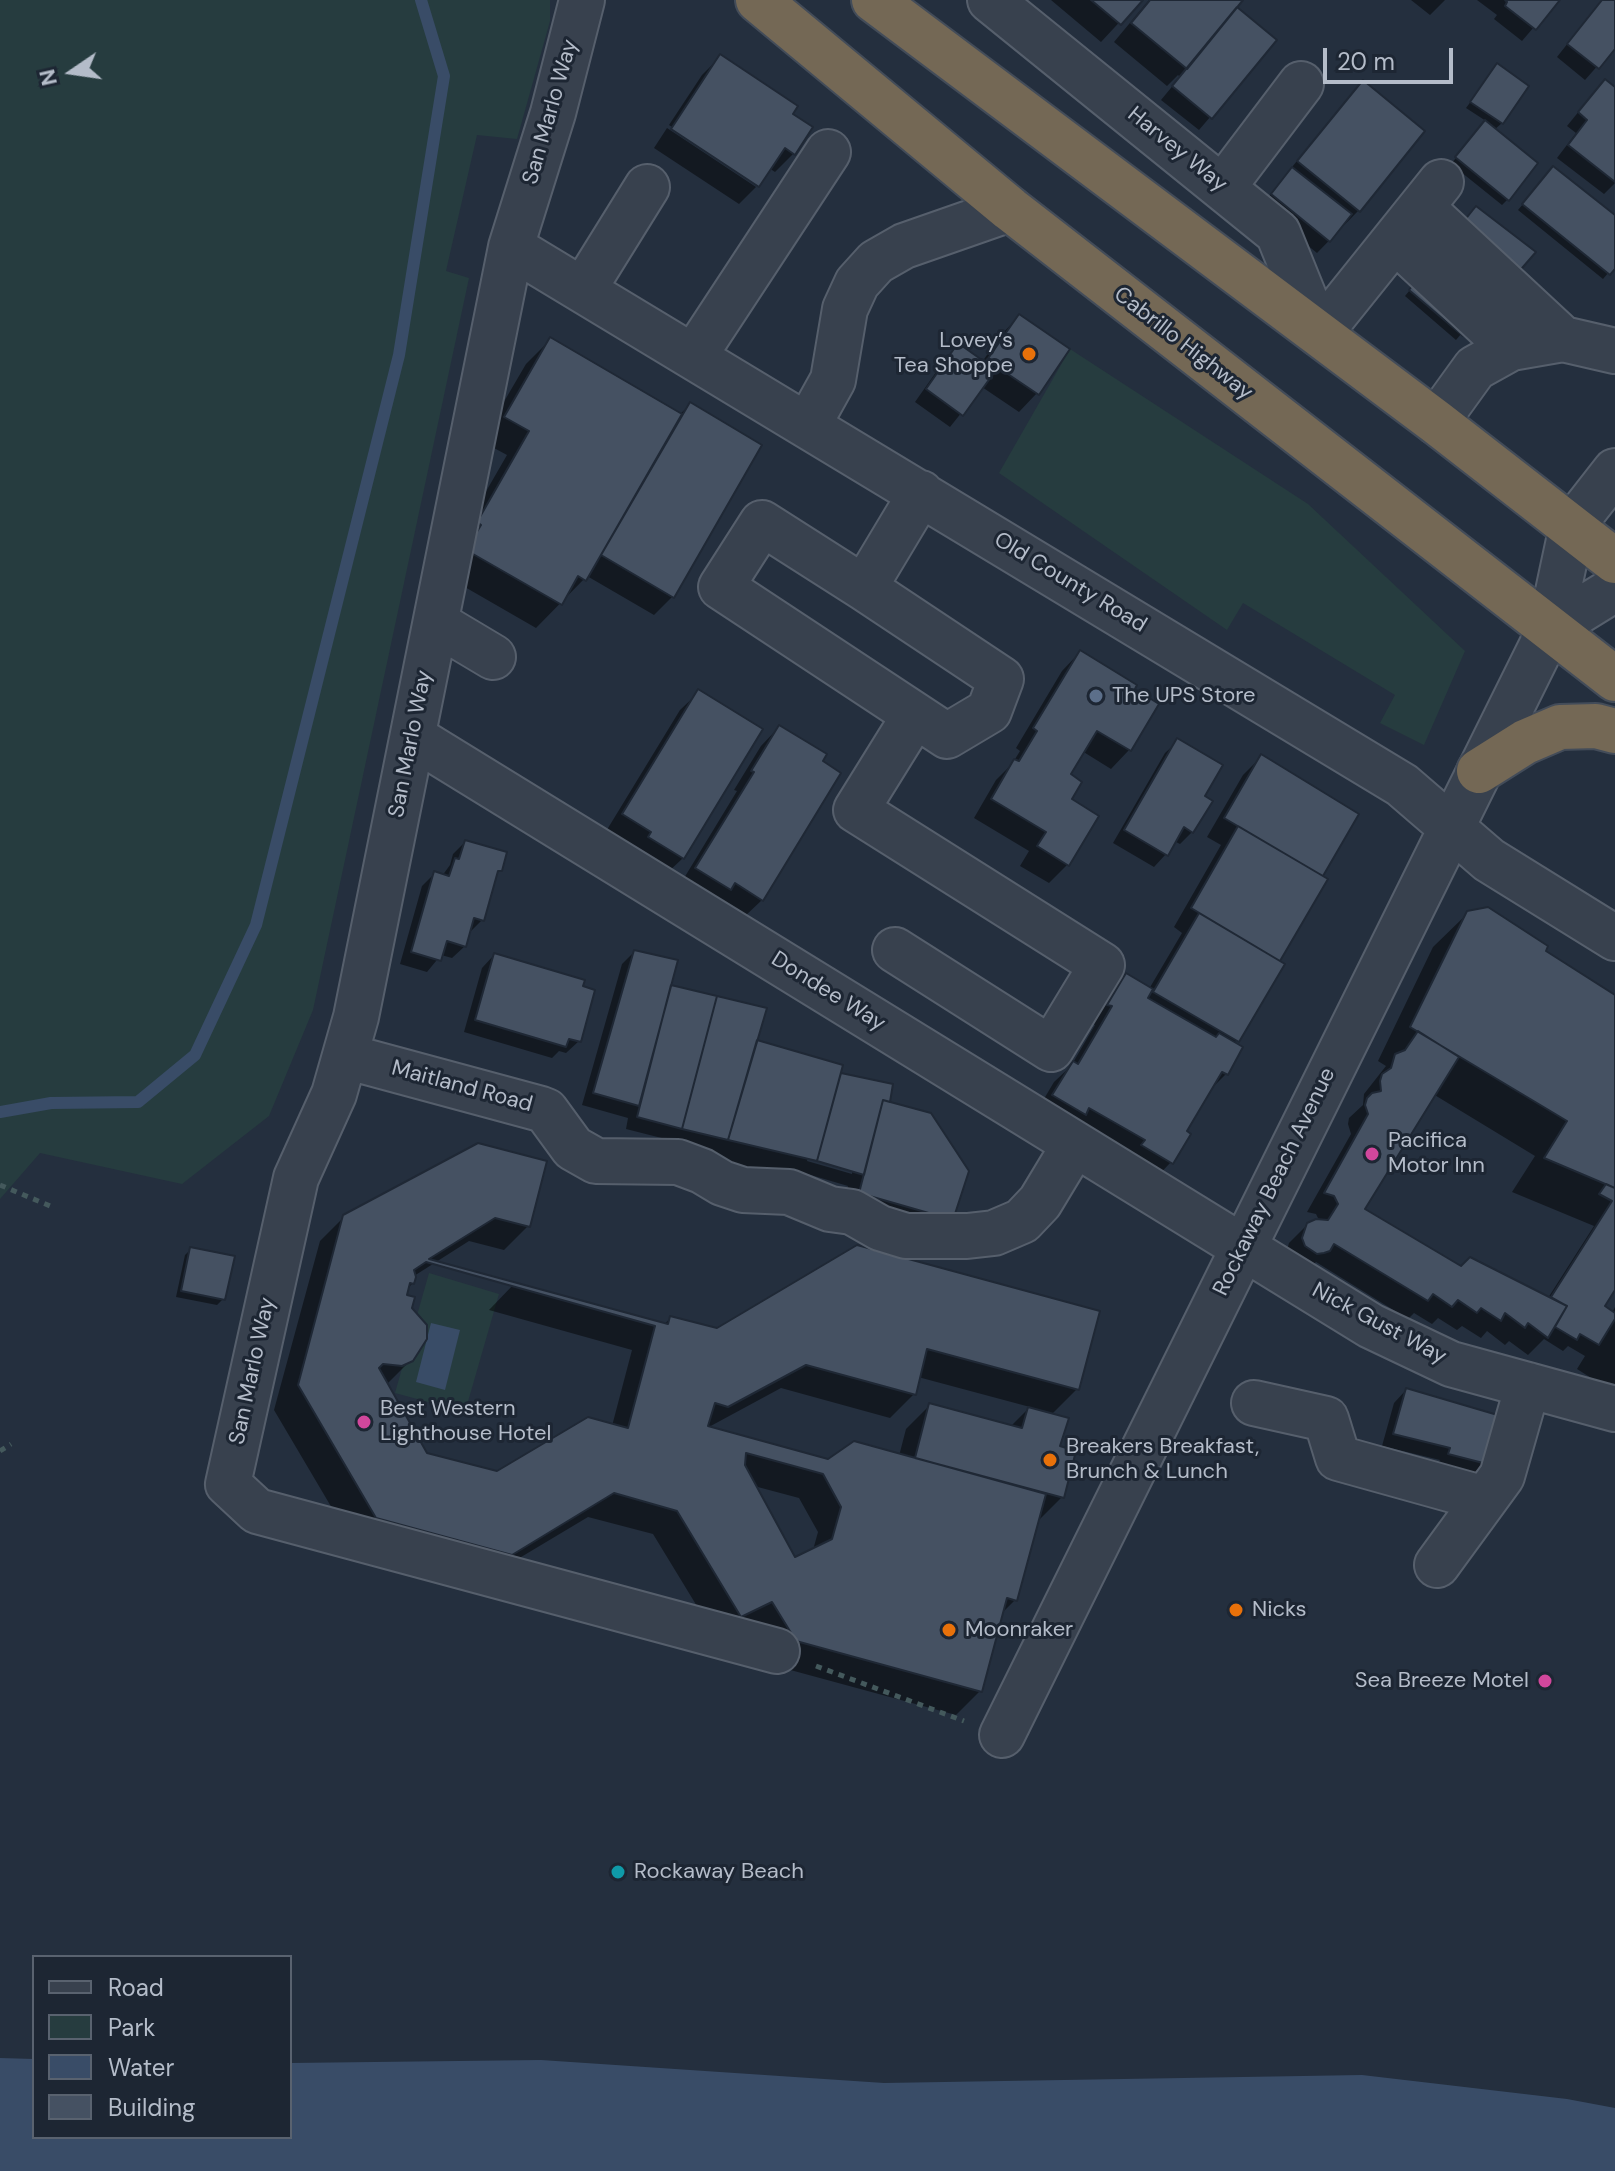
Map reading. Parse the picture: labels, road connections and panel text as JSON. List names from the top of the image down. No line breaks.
{"streets":{"highway":["Cabrillo Highway"],"street":["San Marlo Way","Harvey Way","Old County Road","Dondee Way","Maitland Road","Rockaway Beach Avenue","Nick Gust Way"]},"crossings":[["San Marlo Way","Old County Road"],["San Marlo Way","Dondee Way"],["San Marlo Way","Maitland Road"],["Cabrillo Highway","Rockaway Beach Avenue"],["Old County Road","Rockaway Beach Avenue"],["Dondee Way","Maitland Road"],["Dondee Way","Rockaway Beach Avenue"],["Dondee Way","Nick Gust Way"],["Rockaway Beach Avenue","Nick Gust Way"]],"places":["Lovey’s Tea Shoppe","The UPS Store","Pacifica Motor Inn","Best Western Lighthouse Hotel","Breakers Breakfast, Brunch & Lunch","Nicks","Moonraker","Sea Breeze Motel","Rockaway Beach"],"legend":["Road","Park","Water","Building"],"scale_bar":"20 m","north":"left"}
